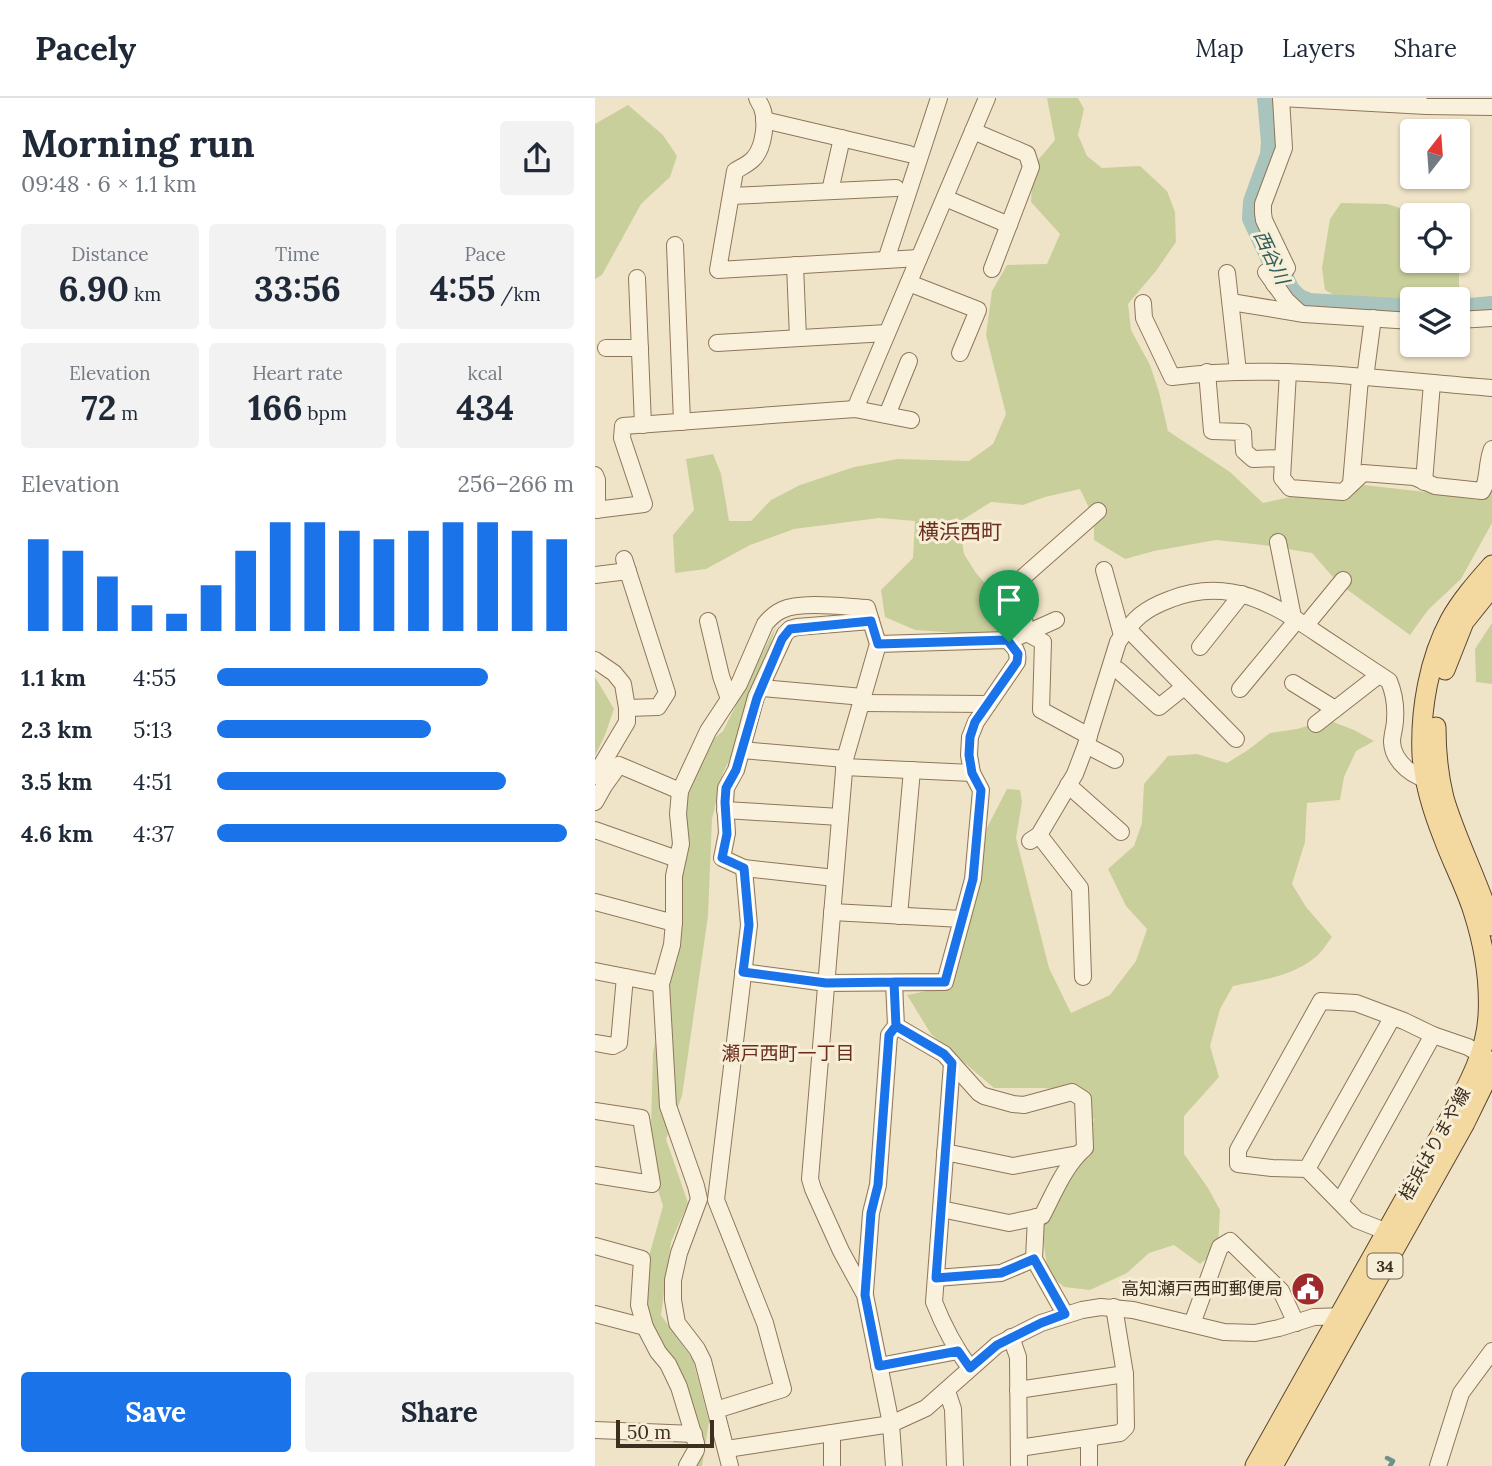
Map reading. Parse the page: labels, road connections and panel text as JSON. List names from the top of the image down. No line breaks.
{"streets":{"main road":["桂浜はりまや線","34"]},"districts":["横浜西町","瀬戸西町一丁目"],"water":["西谷川"],"places":{"public building":["高知瀬戸西町郵便局"]},"scale_bar":"50 m","north":"top","page":{"header":"Pacely","nav":["Map","Layers","Share"],"heading":["Morning run","09:48 · 6 × 1.1 km"],"stats":[["Distance","6.90 km"],["Time","33:56"],["Pace","4:55 /km"],["Elevation","72 m"],["Heart rate","166 bpm"],["kcal","434"]],"chart":["Elevation","256–266 m"],"list":[{"name":"1.1 km","note":"4:55"},{"name":"2.3 km","note":"5:13"},{"name":"3.5 km","note":"4:51"},{"name":"4.6 km","note":"4:37"}],"buttons":["Save","Share"],"scale":"50 m"}}
